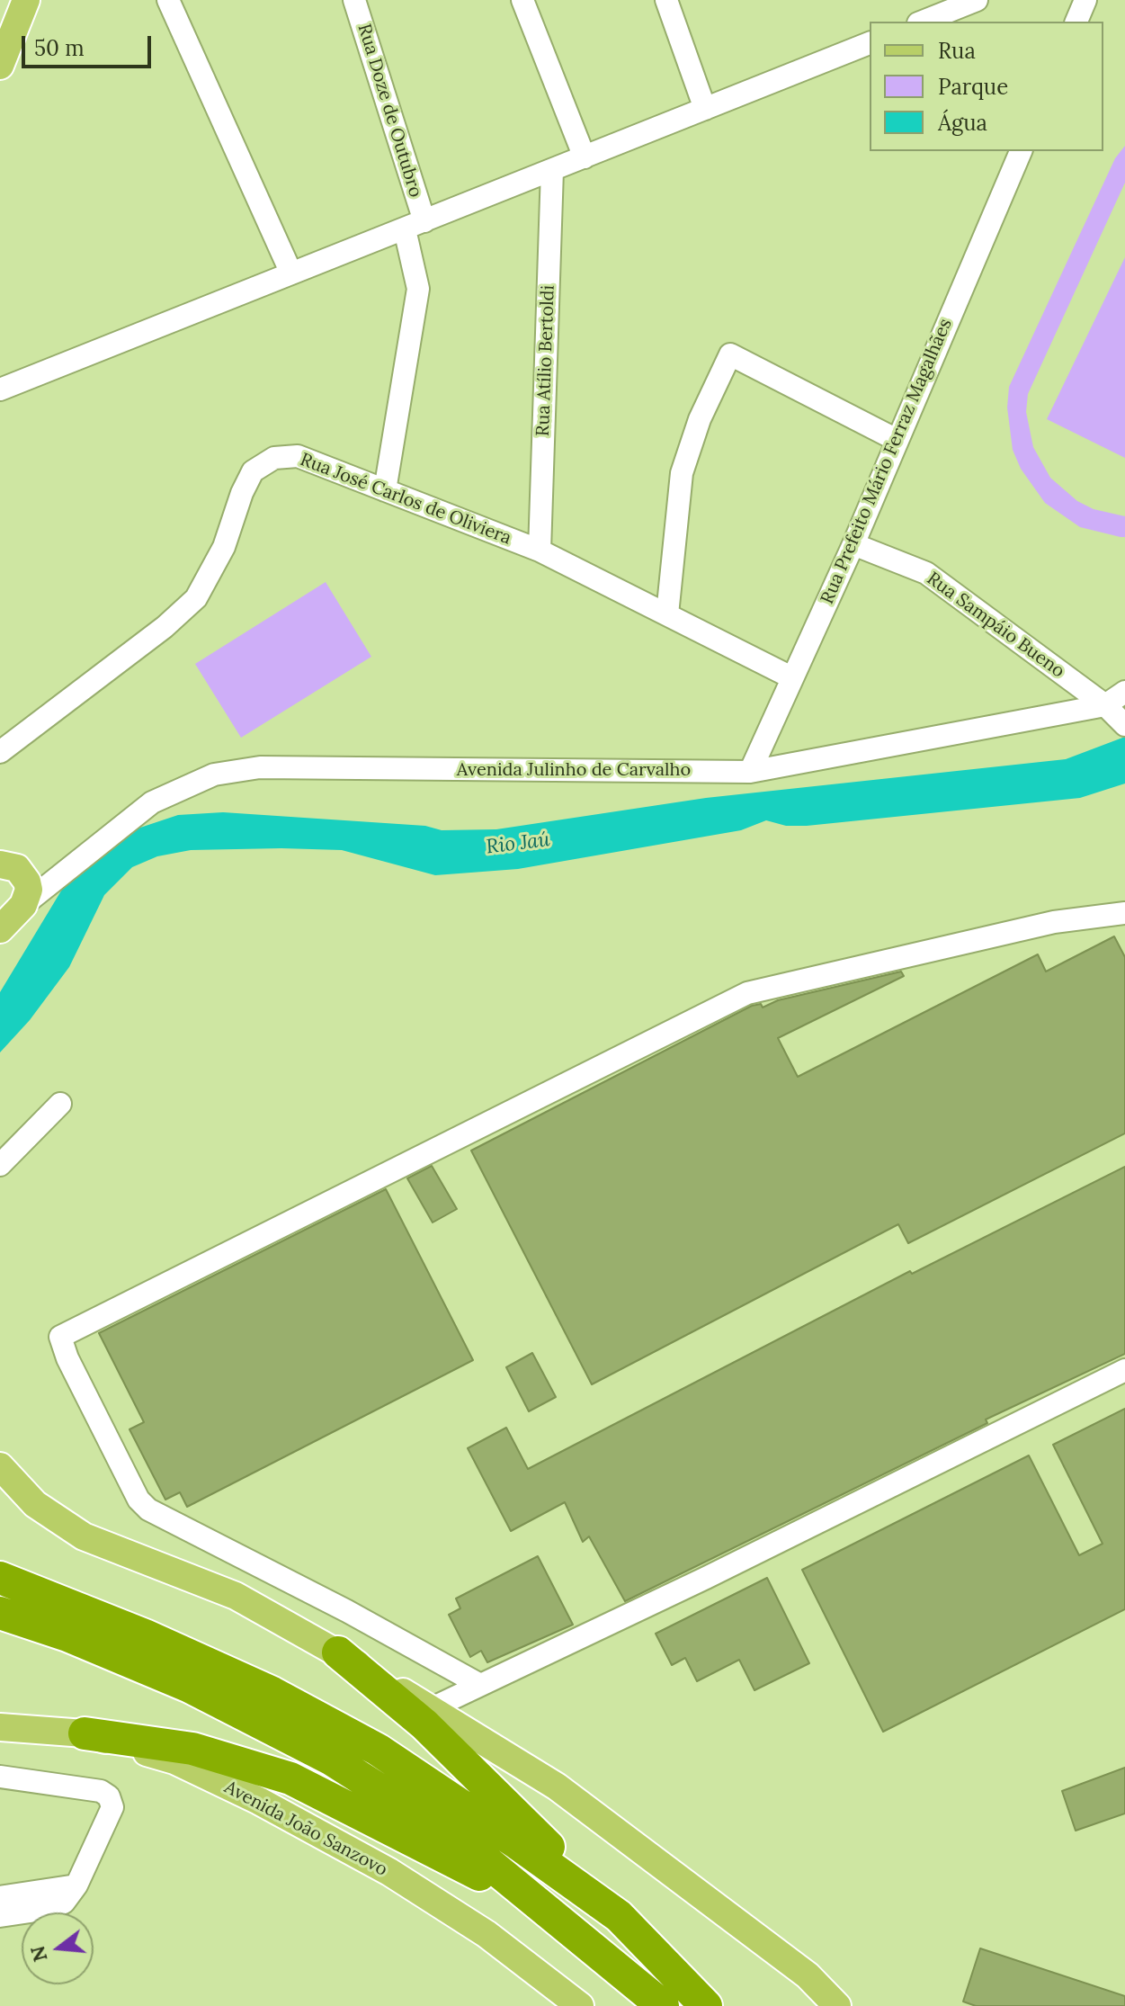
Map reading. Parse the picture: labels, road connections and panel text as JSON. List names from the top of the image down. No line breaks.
{"streets":{"main road":["Avenida Julinho de Carvalho","Avenida João Sanzovo"],"street":["Rua Doze de Outubro","Rua Atílio Bertoldi","Rua Prefeito Mário Ferraz Magalhães","Rua José Carlos de Oliviera","Rua Sampáio Bueno"]},"crossings":[["Rua Doze de Outubro","Rua José Carlos de Oliviera"],["Rua Atílio Bertoldi","Rua José Carlos de Oliviera"],["Rua Prefeito Mário Ferraz Magalhães","Rua José Carlos de Oliviera"],["Rua Prefeito Mário Ferraz Magalhães","Rua Sampáio Bueno"],["Rua Prefeito Mário Ferraz Magalhães","Avenida Julinho de Carvalho"],["Rua Sampáio Bueno","Avenida Julinho de Carvalho"]],"water":["Rio Jaú"],"legend":["Rua","Parque","Água"],"scale_bar":"50 m","north":"left"}
